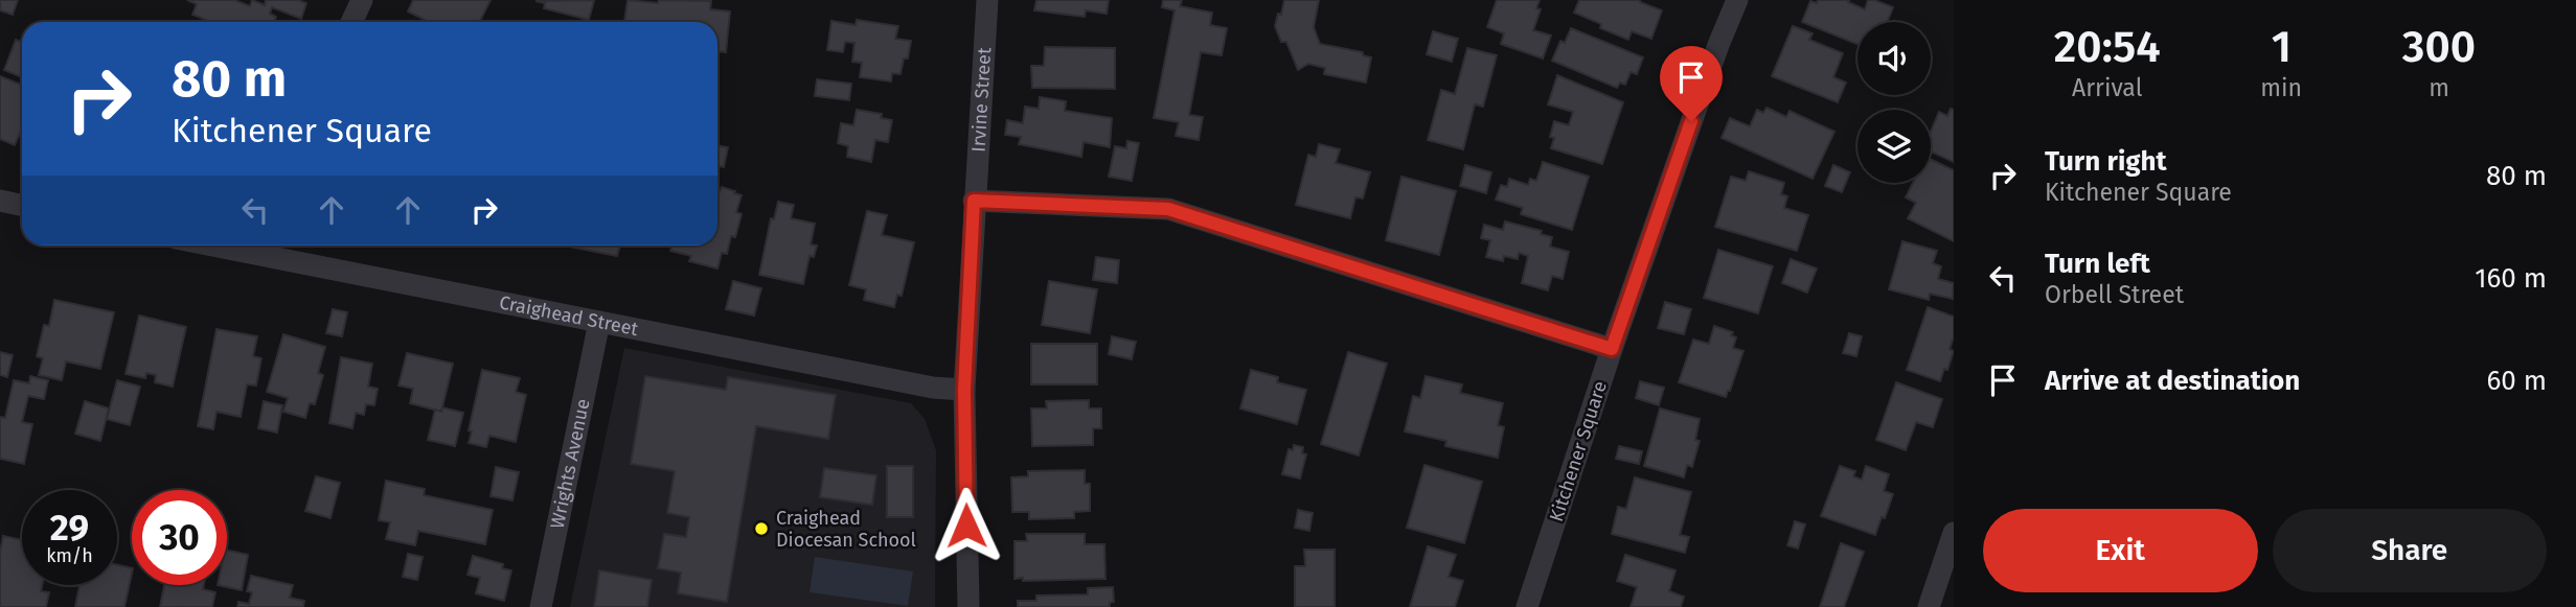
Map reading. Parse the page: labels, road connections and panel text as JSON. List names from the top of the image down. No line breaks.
{"streets":{"street":["Irvine Street","Craighead Street","Kitchener Square","Wrights Avenue"]},"crossings":[["Craighead Street","Wrights Avenue"]],"places":["Craighead Diocesan School"],"page":{"eta":["20:54","Arrival","1","min","300","m"],"turn":["80 m","Kitchener Square"],"list":[{"name":"Turn right","note":"Kitchener Square","value":"80 m"},{"name":"Turn left","note":"Orbell Street","value":"160 m"},{"name":"Arrive at destination","value":"60 m"}],"speed":"29 km/h","limit":"30","buttons":["Exit","Share"]}}
